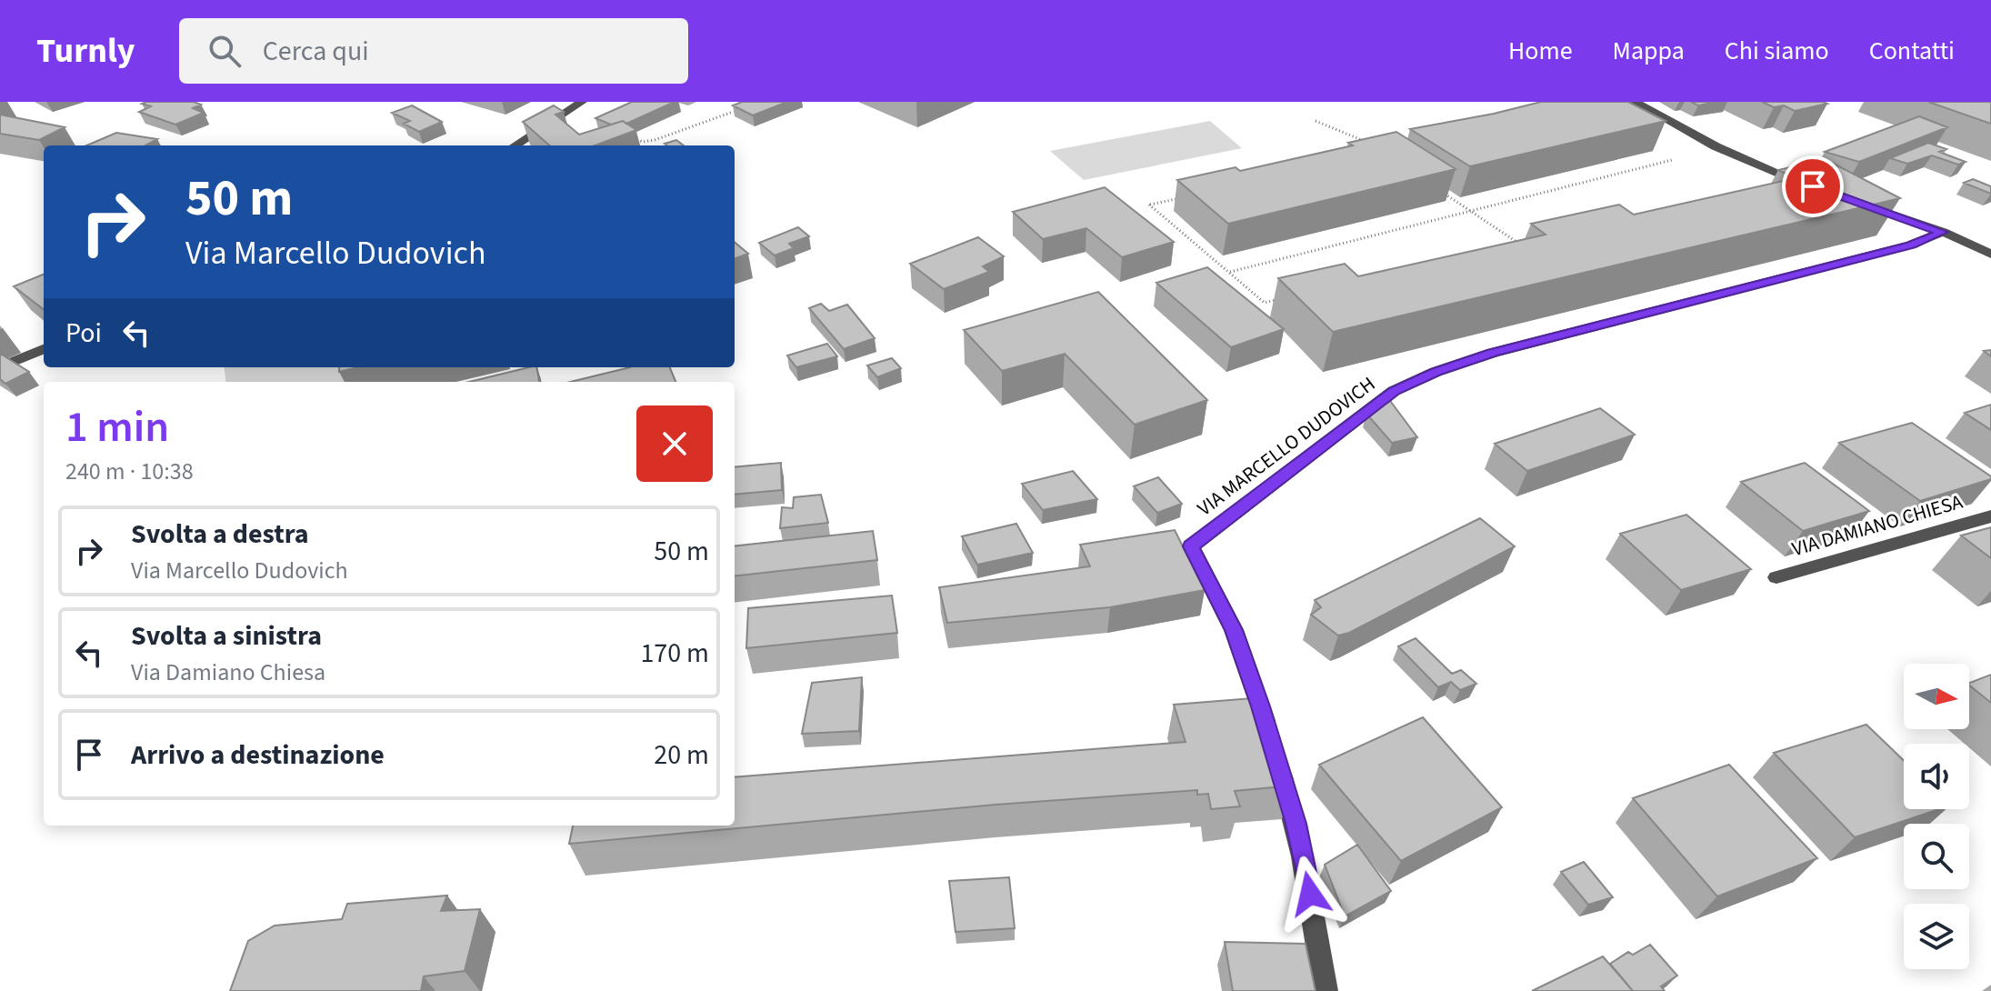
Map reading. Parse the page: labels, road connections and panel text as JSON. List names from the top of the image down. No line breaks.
{"streets":{"street":["VIA MARCELLO DUDOVICH","VIA DAMIANO CHIESA"]},"north":"right","page":{"header":"Turnly","search":"Cerca qui","nav":["Home","Mappa","Chi siamo","Contatti"],"turn":["50 m","Via Marcello Dudovich"],"then":"Poi","heading":["1 min","240 m · 10:38"],"list":[{"name":"Svolta a destra","note":"Via Marcello Dudovich","value":"50 m"},{"name":"Svolta a sinistra","note":"Via Damiano Chiesa","value":"170 m"},{"name":"Arrivo a destinazione","value":"20 m"}]}}
